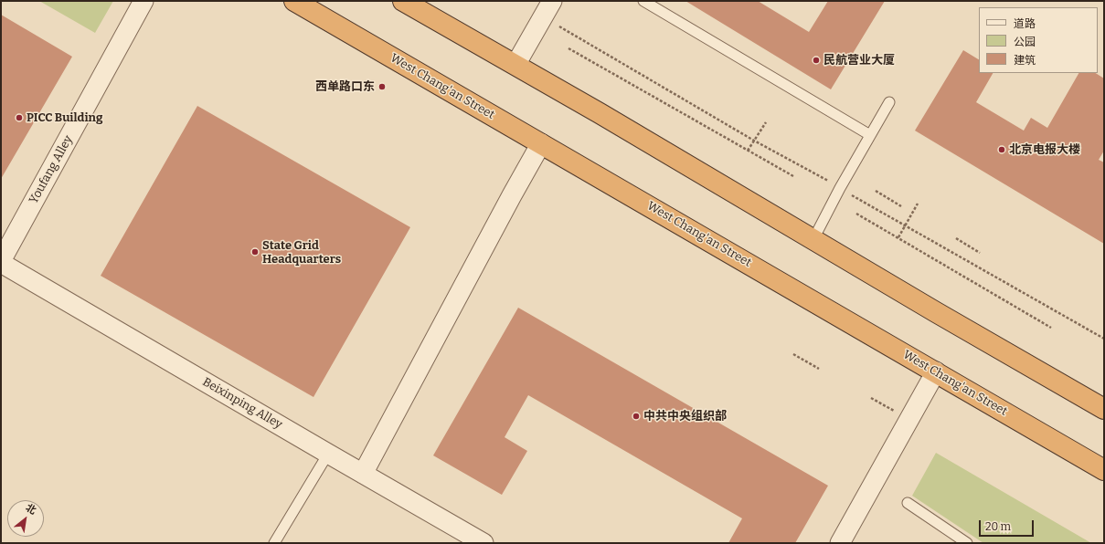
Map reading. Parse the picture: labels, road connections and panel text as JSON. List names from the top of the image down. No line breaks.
{"streets":{"highway":["West Chang'an Street"],"street":["Youfang Alley","Beixinping Alley"]},"crossings":[["Youfang Alley","Beixinping Alley"]],"places":["民航营业大厦","西单路口东","PICC Building","北京电报大楼","State Grid Headquarters","中共中央组织部"],"legend":["道路","公园","建筑"],"scale_bar":"20 m","north":"top right"}
